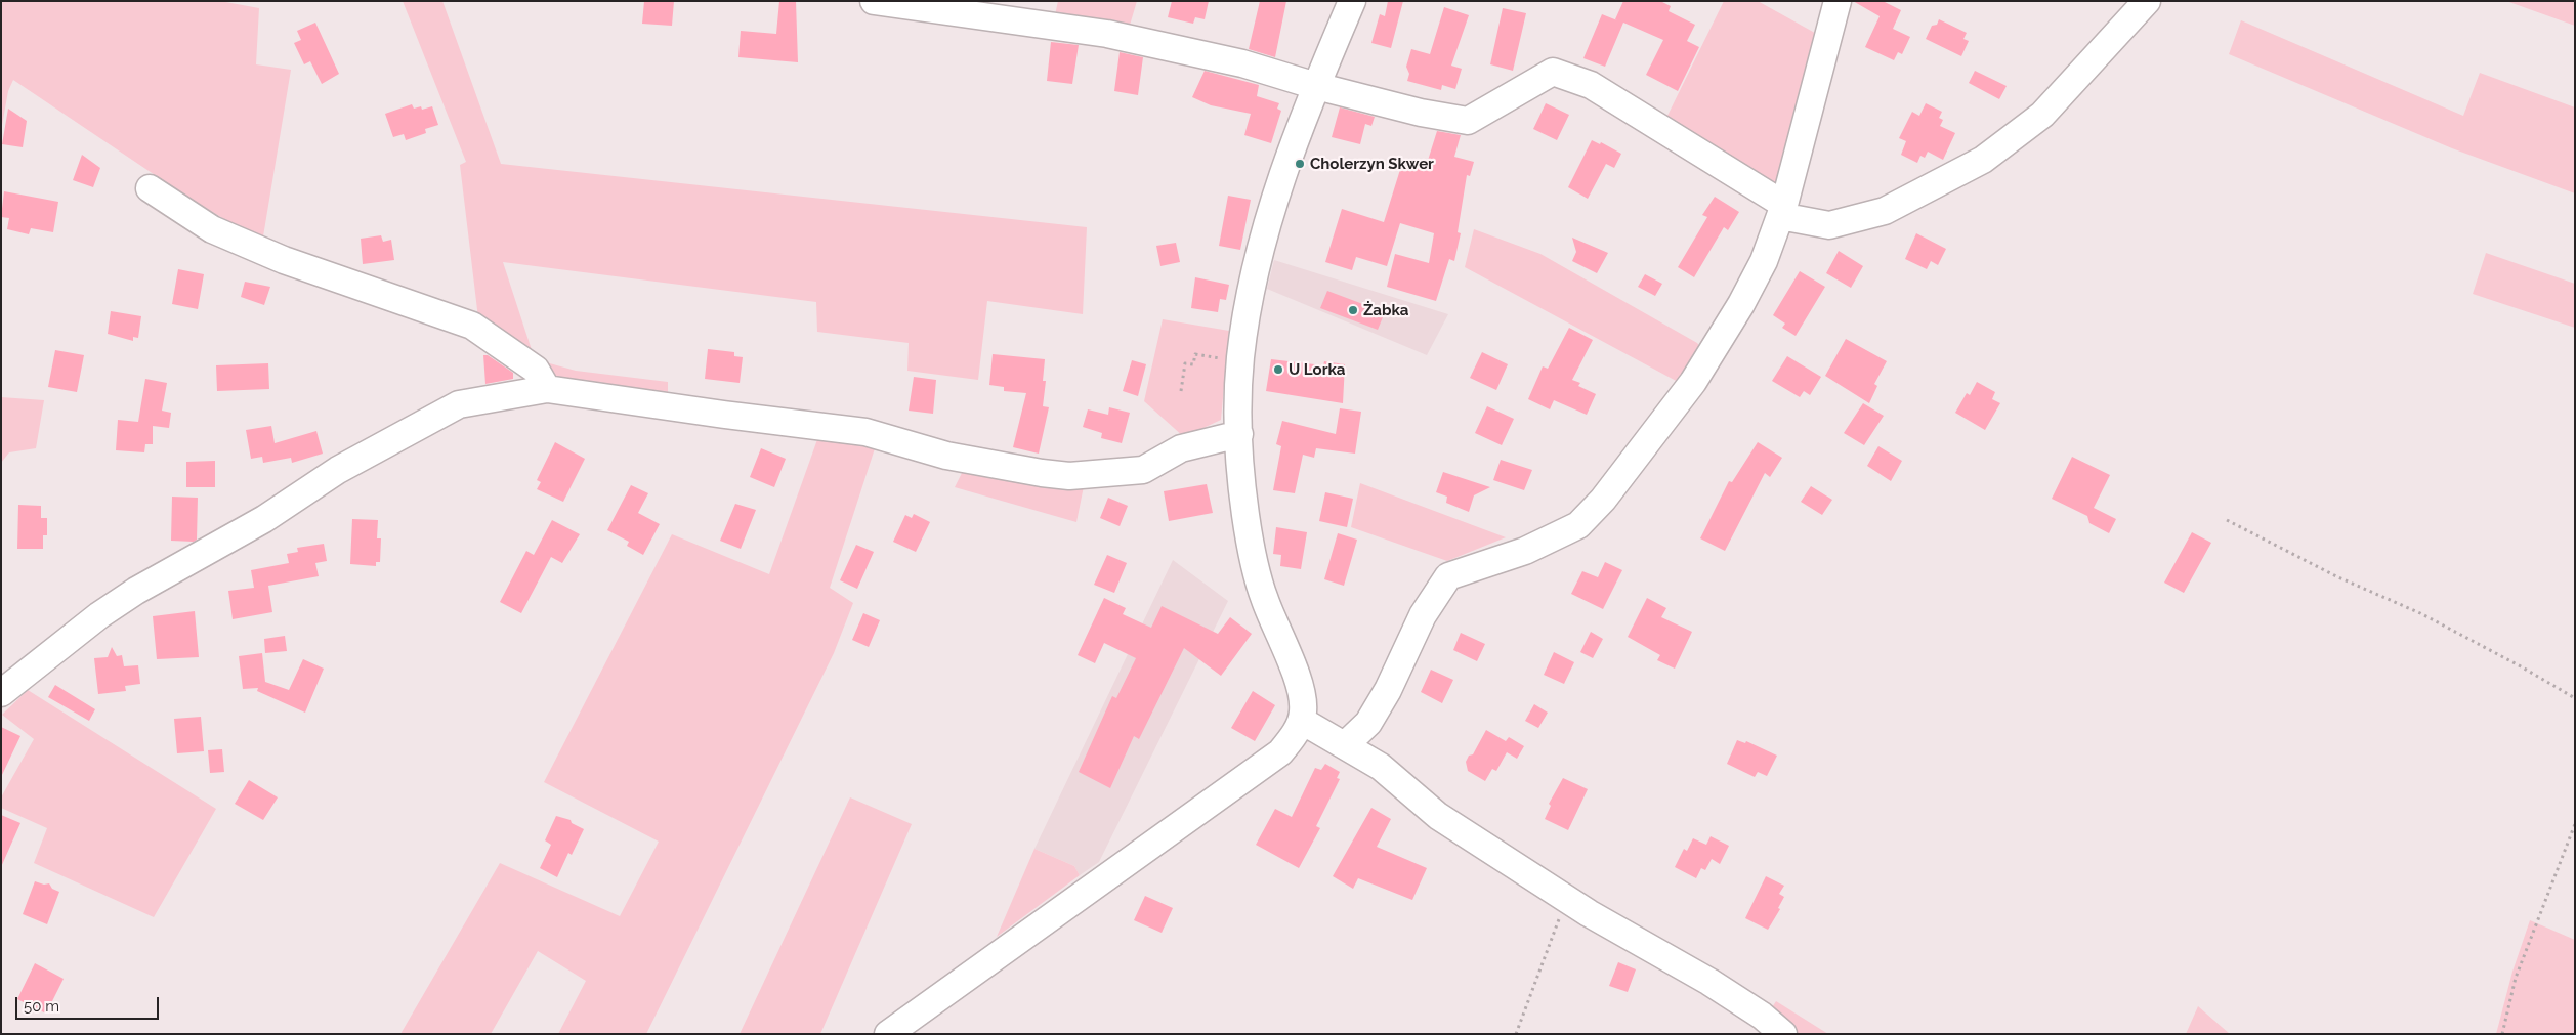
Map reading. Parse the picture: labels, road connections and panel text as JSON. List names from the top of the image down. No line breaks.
{"places":["Cholerzyn Skwer","Żabka","U Lorka"],"scale_bar":"50 m"}
